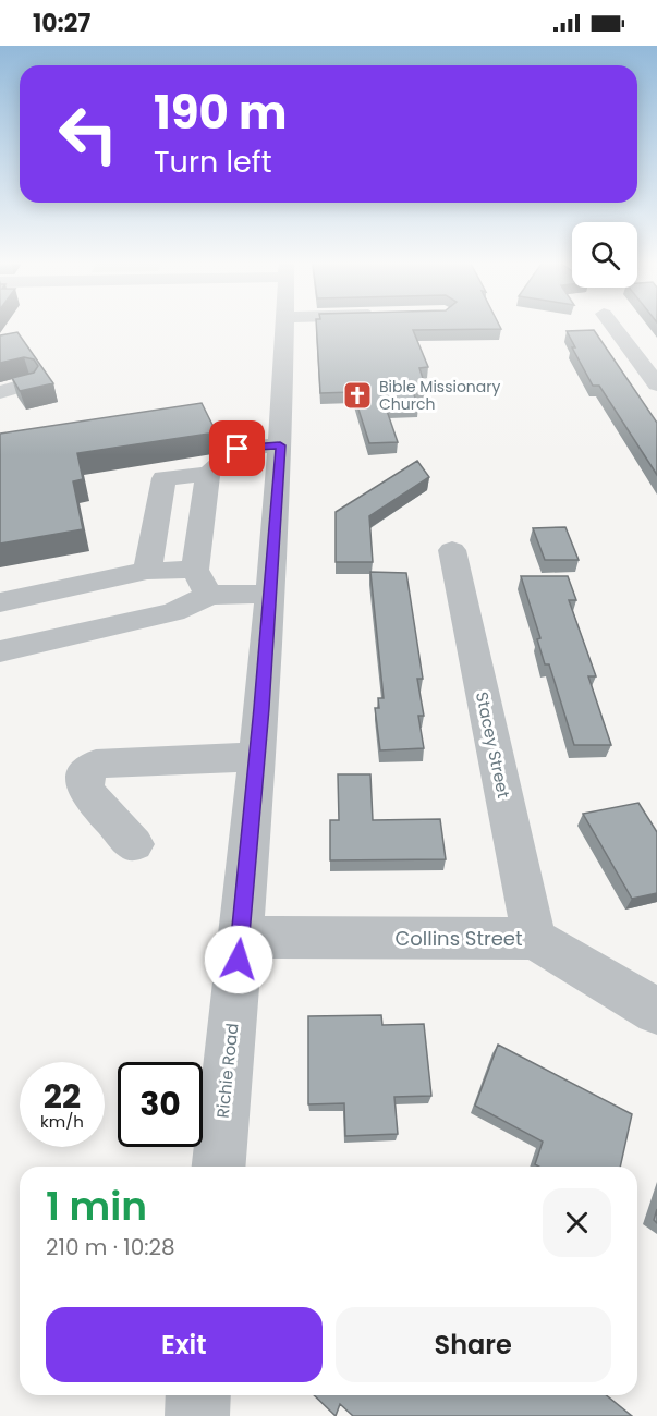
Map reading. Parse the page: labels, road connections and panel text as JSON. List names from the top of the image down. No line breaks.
{"streets":{"street":["Stacey Street","Collins Street","Richie Road"]},"crossings":[["Stacey Street","Collins Street"],["Collins Street","Richie Road"]],"places":{"church":["Bible Missionary Church"]},"page":{"status":"10:27","turn":["190 m","Turn left"],"speed":"22 km/h","limit":"30","heading":["1 min","210 m · 10:28"],"buttons":["Exit","Share"]}}
